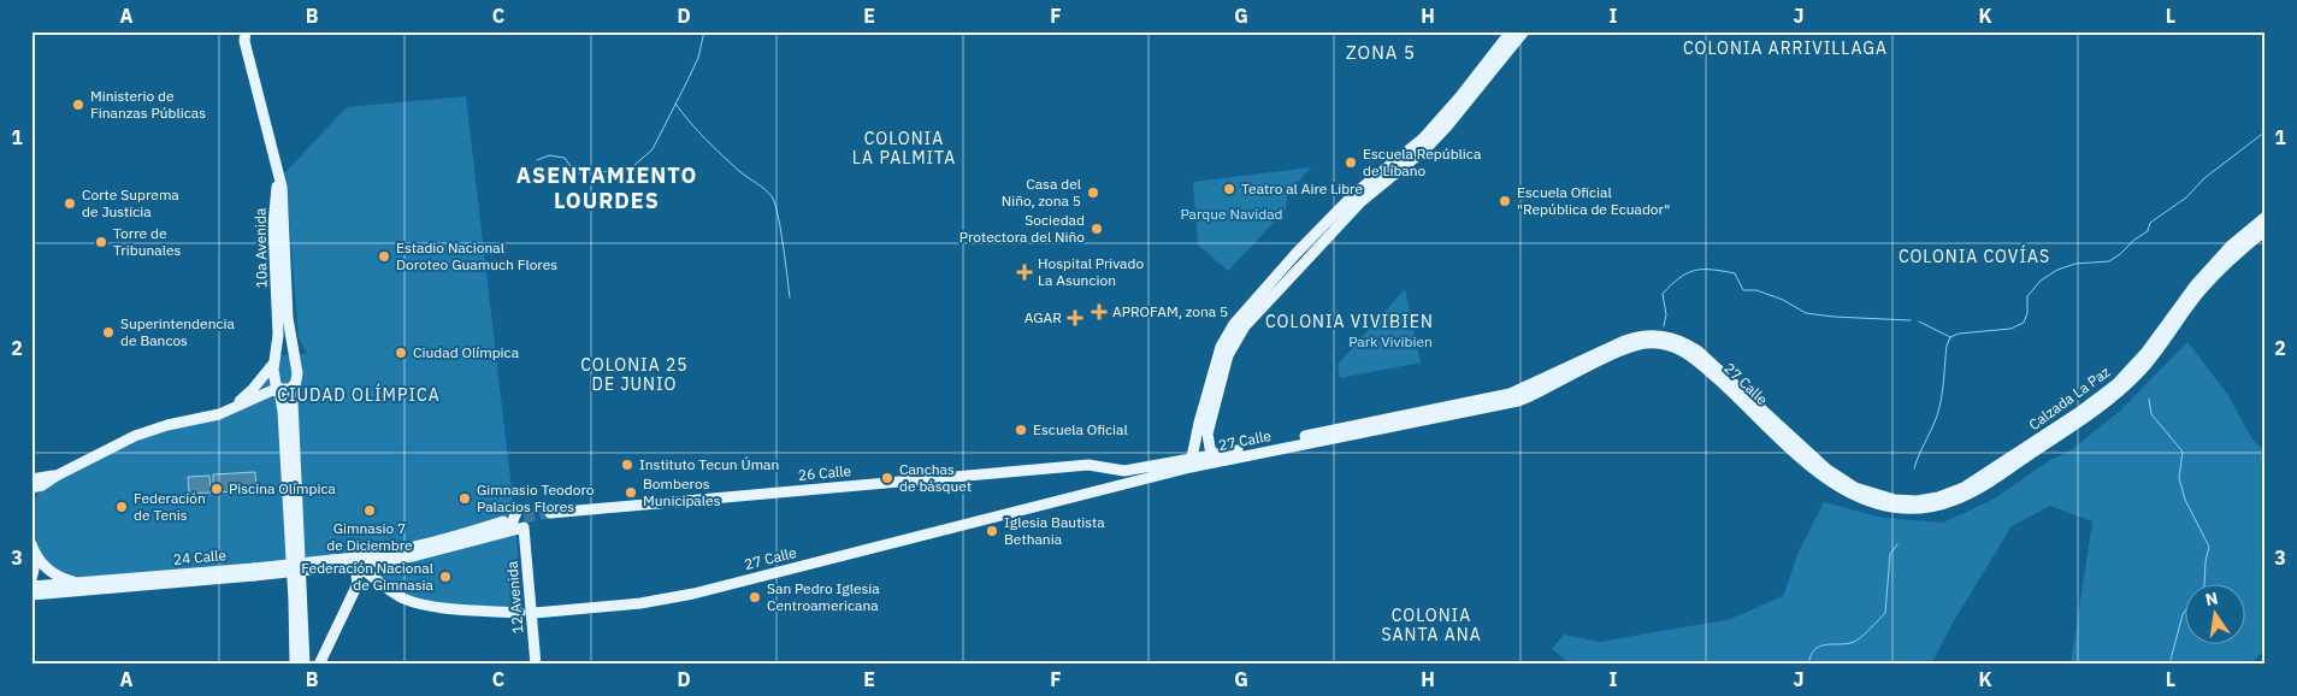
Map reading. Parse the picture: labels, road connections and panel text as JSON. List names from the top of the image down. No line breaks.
{"streets":{"main road":["10a Avenida","27 Calle","Calzada La Paz","26 Calle","24 Calle","12 Avenida"]},"crossings":[["27 Calle","Calzada La Paz"],["27 Calle","26 Calle"]],"districts":["COLONIA ARRIVILLAGA","ZONA 5","COLONIA LA PALMITA","ASENTAMIENTO LOURDES","COLONIA COVÍAS","COLONIA VIVIBIEN","COLONIA 25 DE JUNIO","CIUDAD OLÍMPICA","COLONIA SANTA ANA"],"parks":["Parque Navidad","Park Vivibien"],"places":{"other":["Ministerio de Finanzas Públicas","Escuela República de Líbano","Teatro al Aire Libre","Casa del Niño, zona 5","Escuela Oficial \"República de Ecuador\"","Corte Suprema de Justicia","Sociedad Protectora del Niño","Torre de Tribunales","Estadio Nacional Doroteo Guamuch Flores","Superintendencia de Bancos","Ciudad Olímpica","Escuela Oficial","Instituto Tecun Úman","Canchas de básquet","Piscina Olímpica","Bomberos Municipales","Gimnasio Teodoro Palacios Flores","Federación de Tenis","Gimnasio 7 de Diciembre","Iglesia Bautista Bethania","Federación Nacional de Gimnasia","San Pedro Iglesia Centroamericana"],"health":["Hospital Privado La Asuncion","APROFAM, zona 5","AGAR"]},"north":"top","grid":{"columns":["A","B","C","D","E","F","G","H","I","J","K","L"],"rows":["1","2","3"]}}
